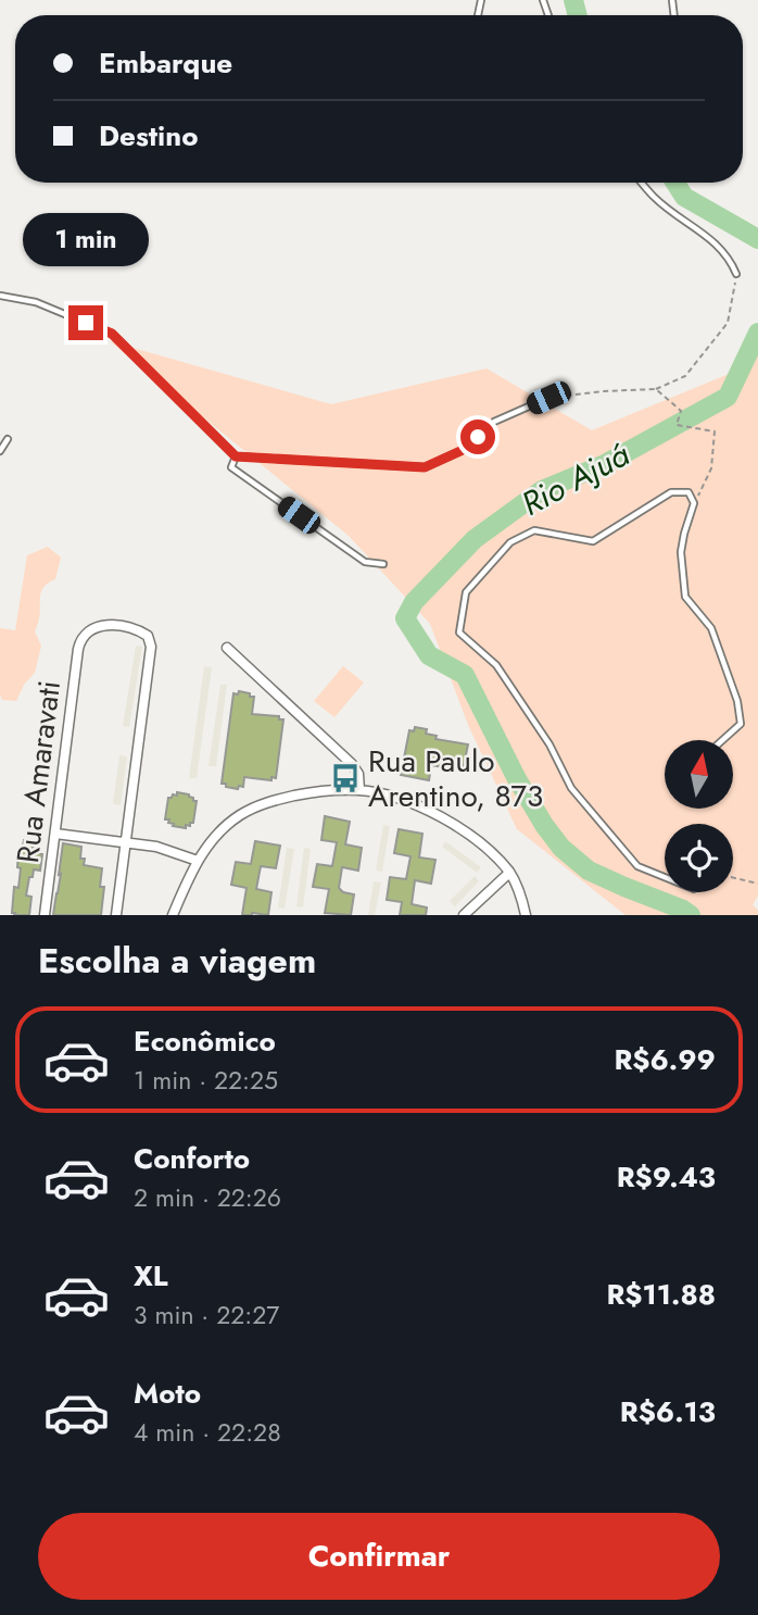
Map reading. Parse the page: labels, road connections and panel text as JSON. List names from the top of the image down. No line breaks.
{"streets":{"street":["Rua Amaravati"]},"water":["Rio Ajuá"],"places":{"bus stop":["Rua Paulo Arentino, 873"]},"north":"top","page":{"banner":["Embarque","Destino"],"bubble":"1 min","heading":"Escolha a viagem","list":[{"name":"Econômico","note":"1 min · 22:25","value":"R$6.99"},{"name":"Conforto","note":"2 min · 22:26","value":"R$9.43"},{"name":"XL","note":"3 min · 22:27","value":"R$11.88"},{"name":"Moto","note":"4 min · 22:28","value":"R$6.13"}],"buttons":"Confirmar"}}
